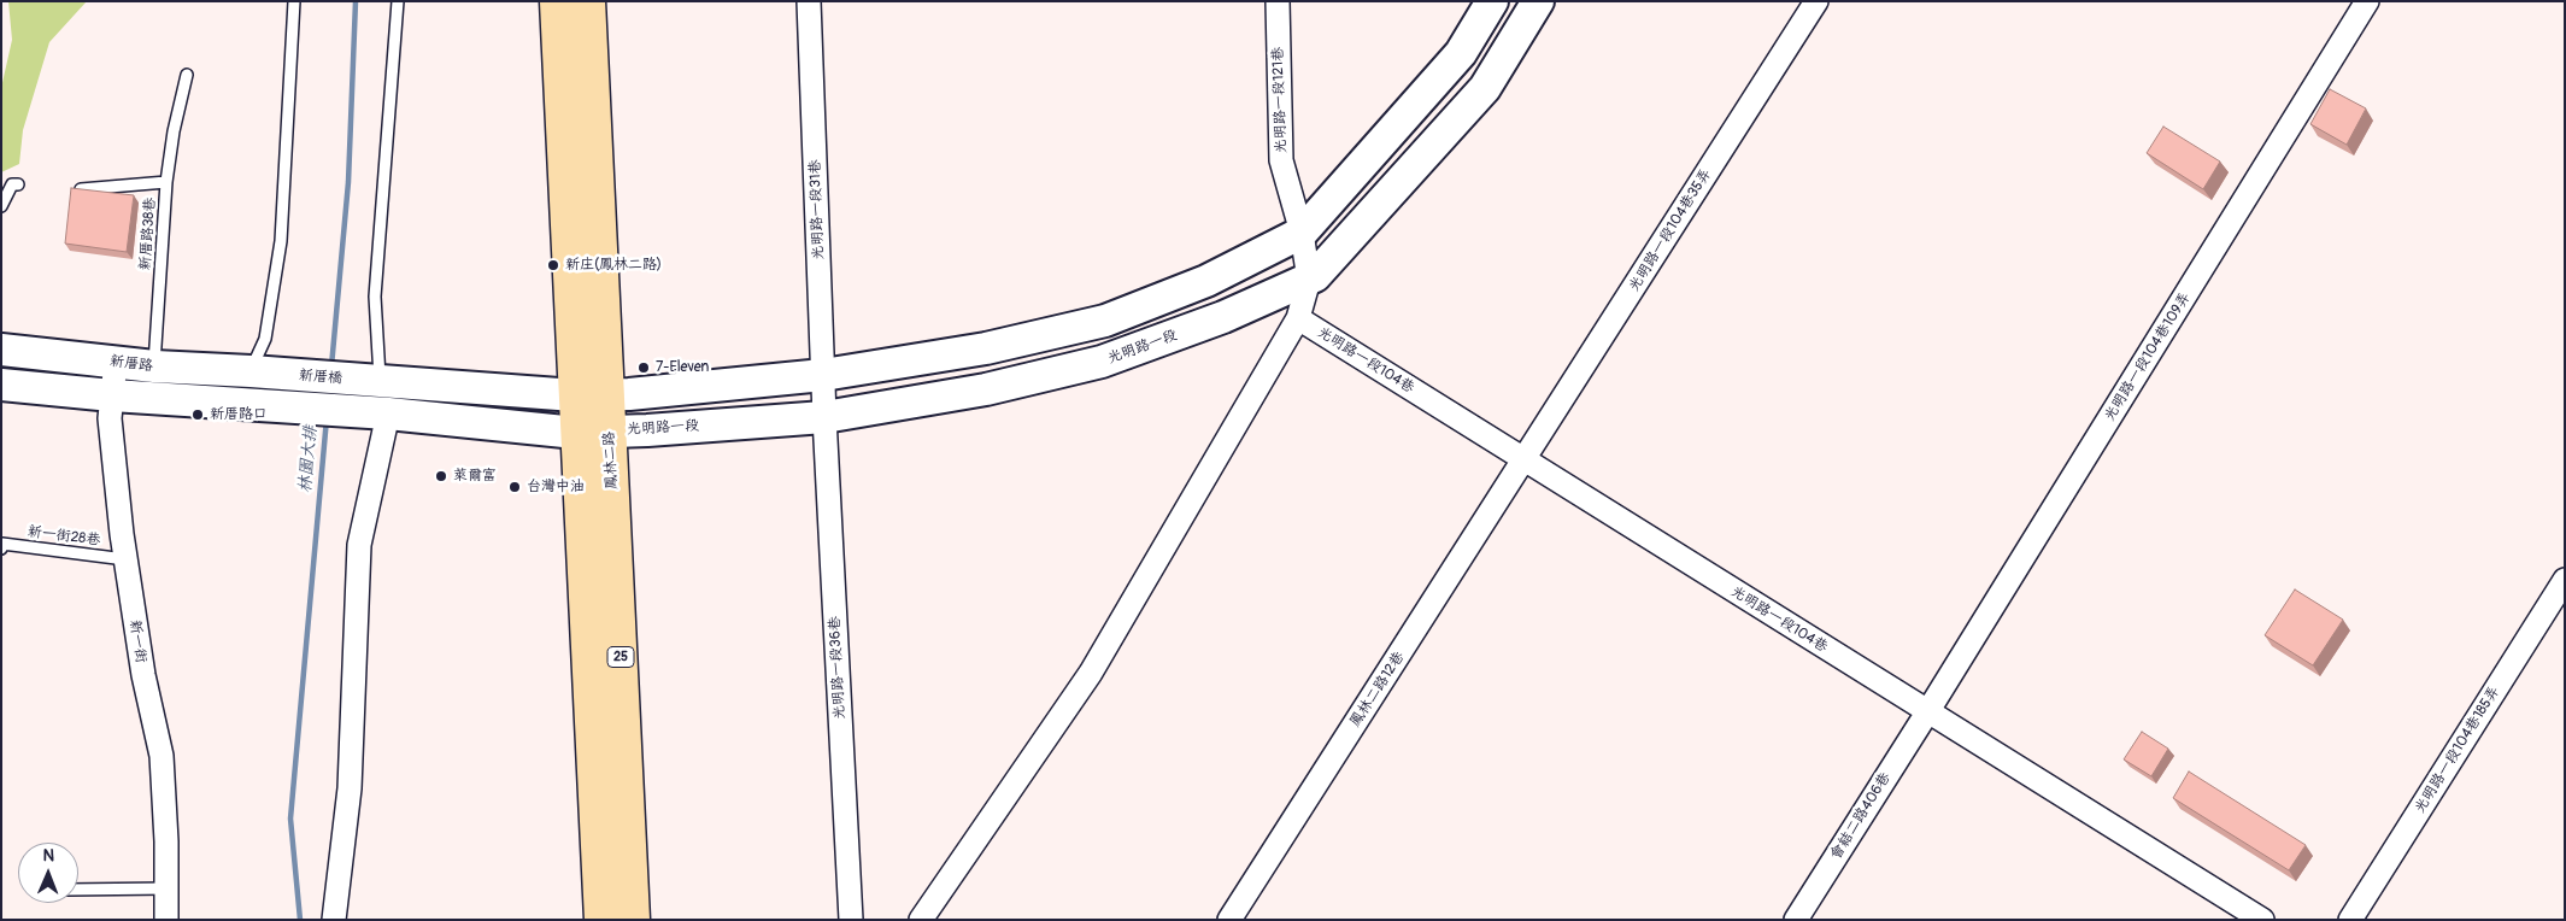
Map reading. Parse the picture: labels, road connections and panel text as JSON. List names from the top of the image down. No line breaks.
{"streets":{"main road":["鳳林二路","25"],"street":["光明路一段121巷","光明路一段31巷","光明路一段104巷35弄","光明路一段","光明路一段104巷109弄","光明路一段104巷","新厝路","新厝橋","新一街","光明路一段36巷","鳳林二路12巷","光明路一段104巷185弄","會結二路406巷"],"lane":["新厝路38巷","新一街28巷"]},"crossings":[["光明路一段121巷","光明路一段"],["光明路一段31巷","光明路一段"],["光明路一段31巷","光明路一段36巷"],["光明路一段104巷35弄","光明路一段104巷"],["光明路一段104巷35弄","鳳林二路12巷"],["新厝路38巷","新厝路"],["光明路一段","鳳林二路"],["光明路一段","光明路一段36巷"],["光明路一段104巷109弄","光明路一段104巷"],["光明路一段104巷109弄","會結二路406巷"],["光明路一段104巷","鳳林二路12巷"],["光明路一段104巷","會結二路406巷"],["新厝路","新厝橋"],["新厝路","新一街"],["新一街28巷","新一街"]],"water":["林園大排"],"places":["新庄(鳳林二路)","7-Eleven","新厝路口","萊爾富","台灣中油"],"north":"top"}
